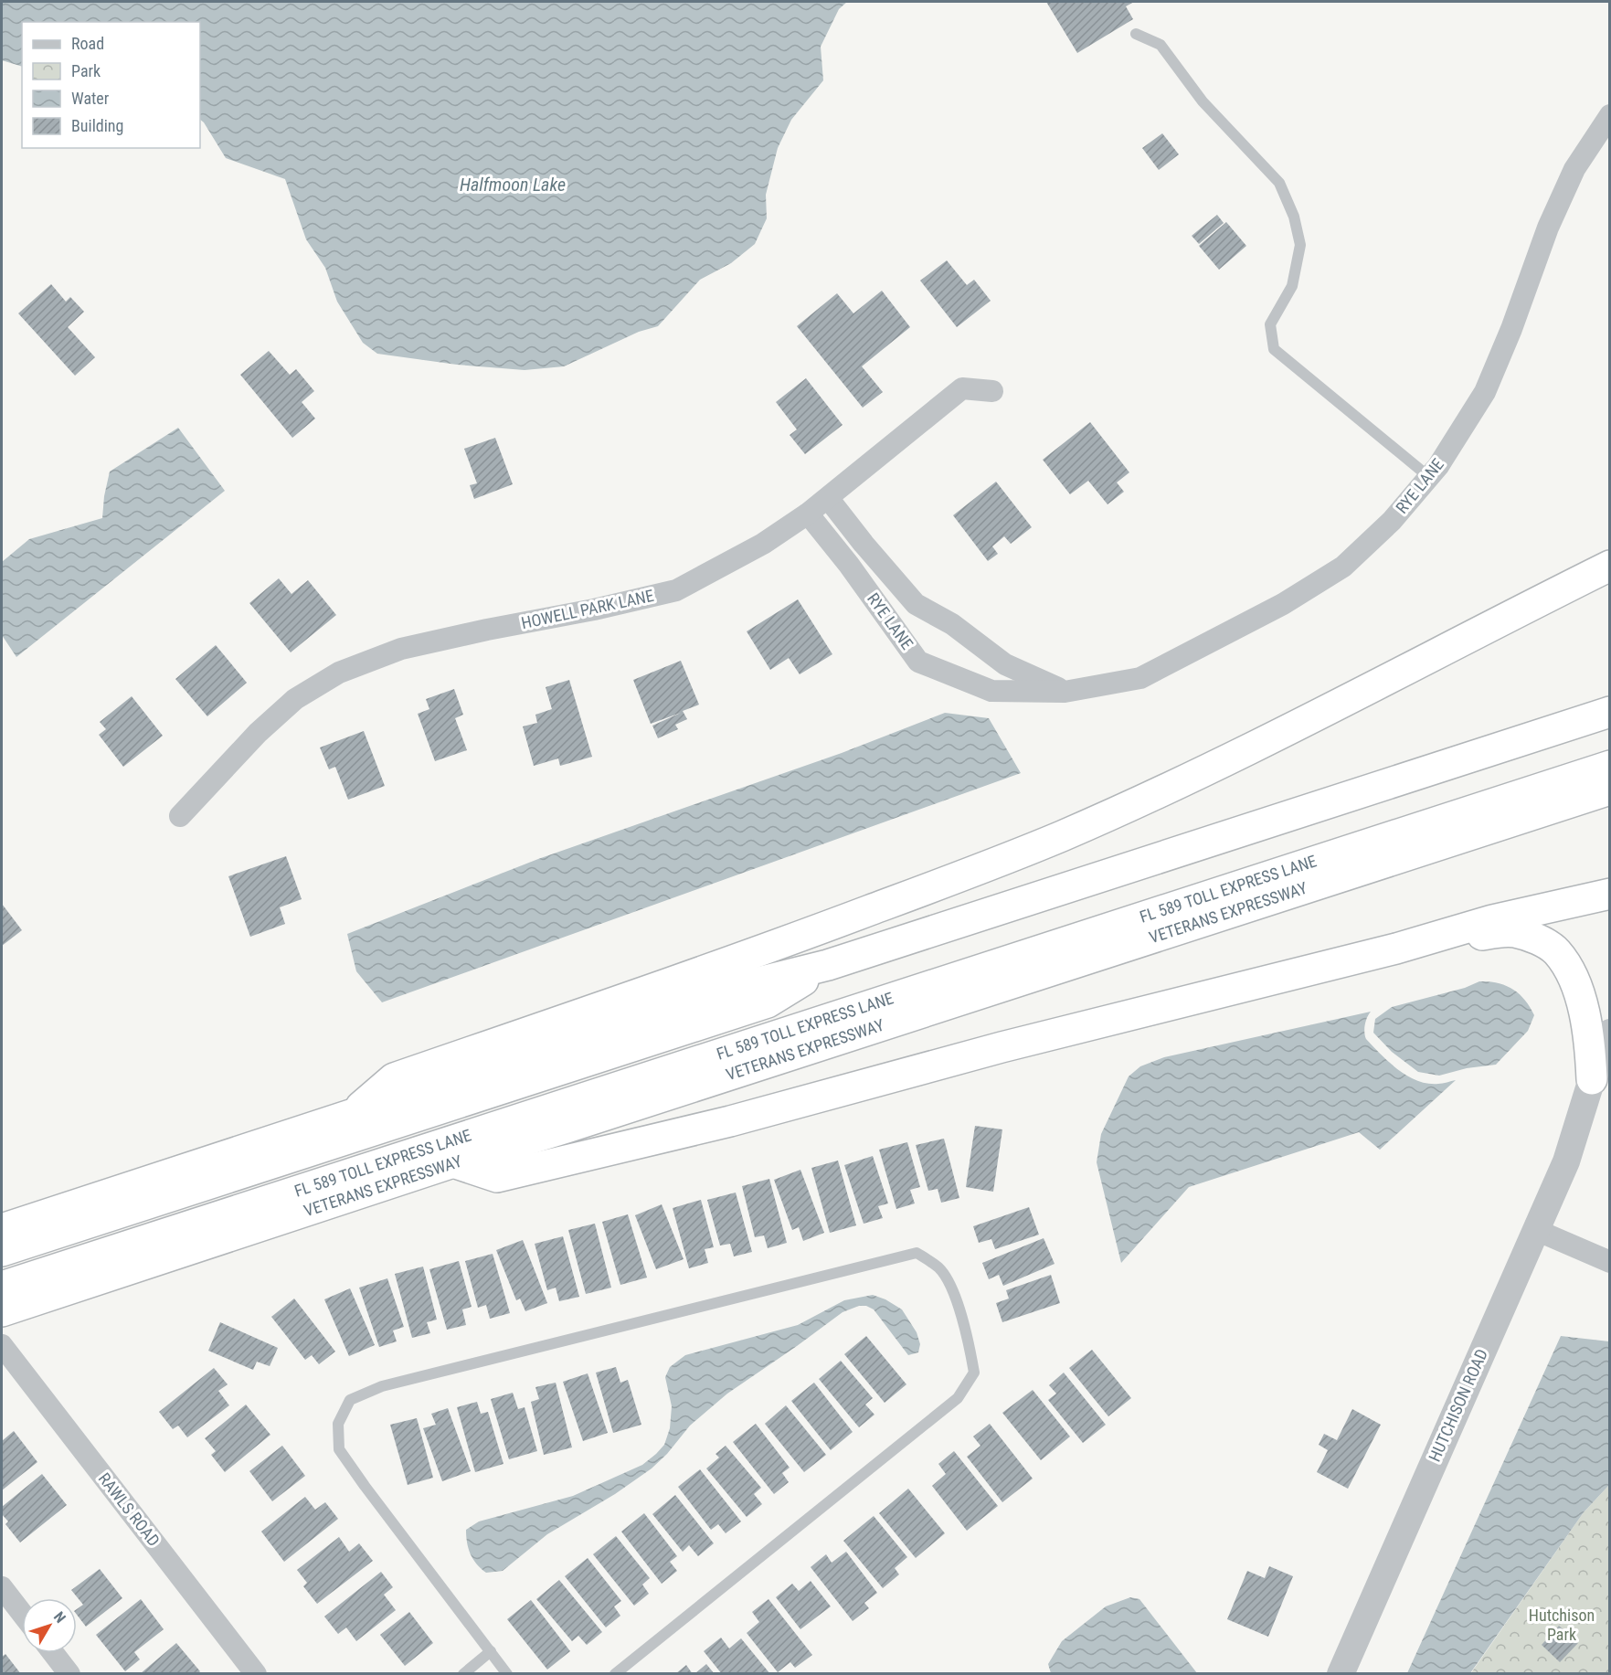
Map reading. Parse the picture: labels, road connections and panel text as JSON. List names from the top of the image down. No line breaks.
{"streets":{"highway":["FL 589 TOLL EXPRESS LANE","VETERANS EXPRESSWAY"],"street":["RYE LANE","HOWELL PARK LANE","HUTCHISON ROAD","RAWLS ROAD"]},"crossings":[["RYE LANE","HOWELL PARK LANE"],["FL 589 TOLL EXPRESS LANE","VETERANS EXPRESSWAY"]],"water":["Halfmoon Lake"],"parks":["Hutchison Park"],"legend":["Road","Park","Water","Building"],"north":"top right"}
